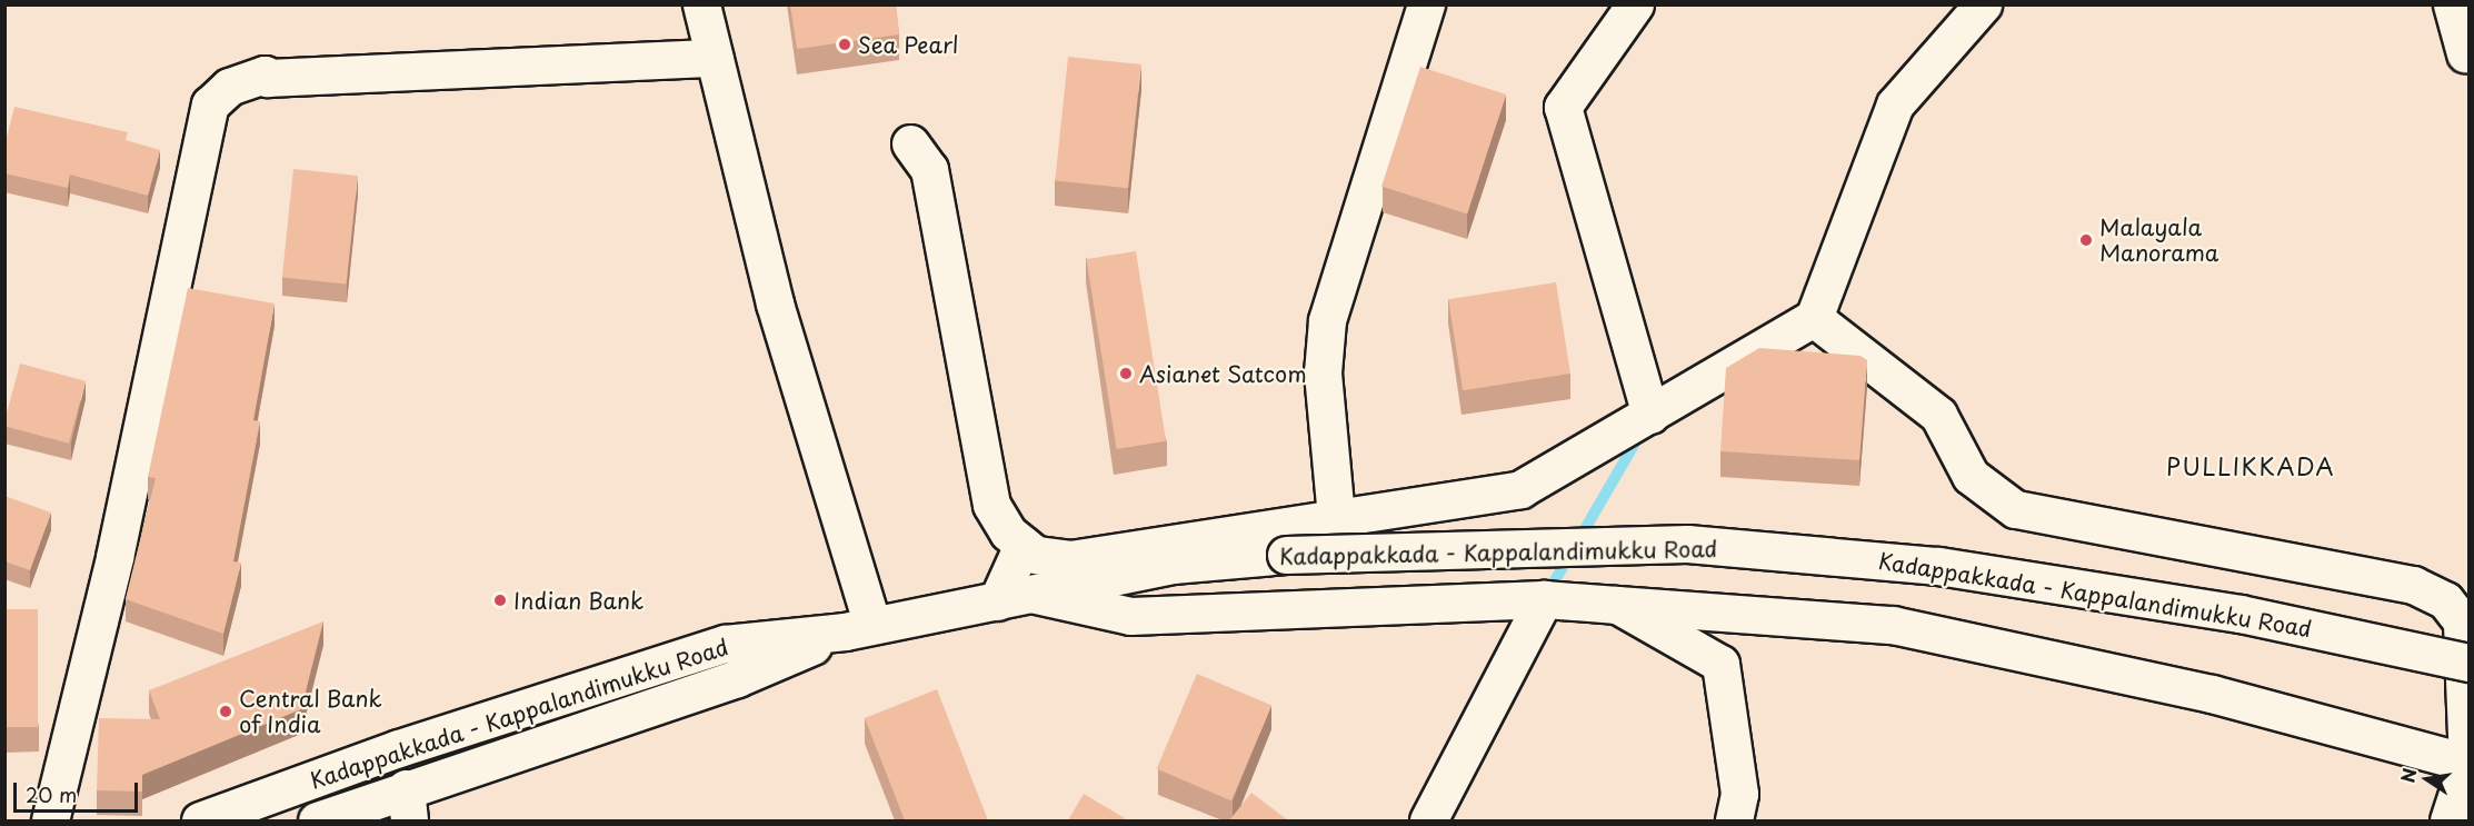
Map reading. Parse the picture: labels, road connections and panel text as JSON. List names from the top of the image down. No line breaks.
{"streets":{"street":["Kadappakkada - Kappalandimukku Road"]},"districts":["PULLIKKADA"],"places":["Sea Pearl","Malayala Manorama","Asianet Satcom","Indian Bank","Central Bank of India"],"scale_bar":"20 m","north":"left"}
